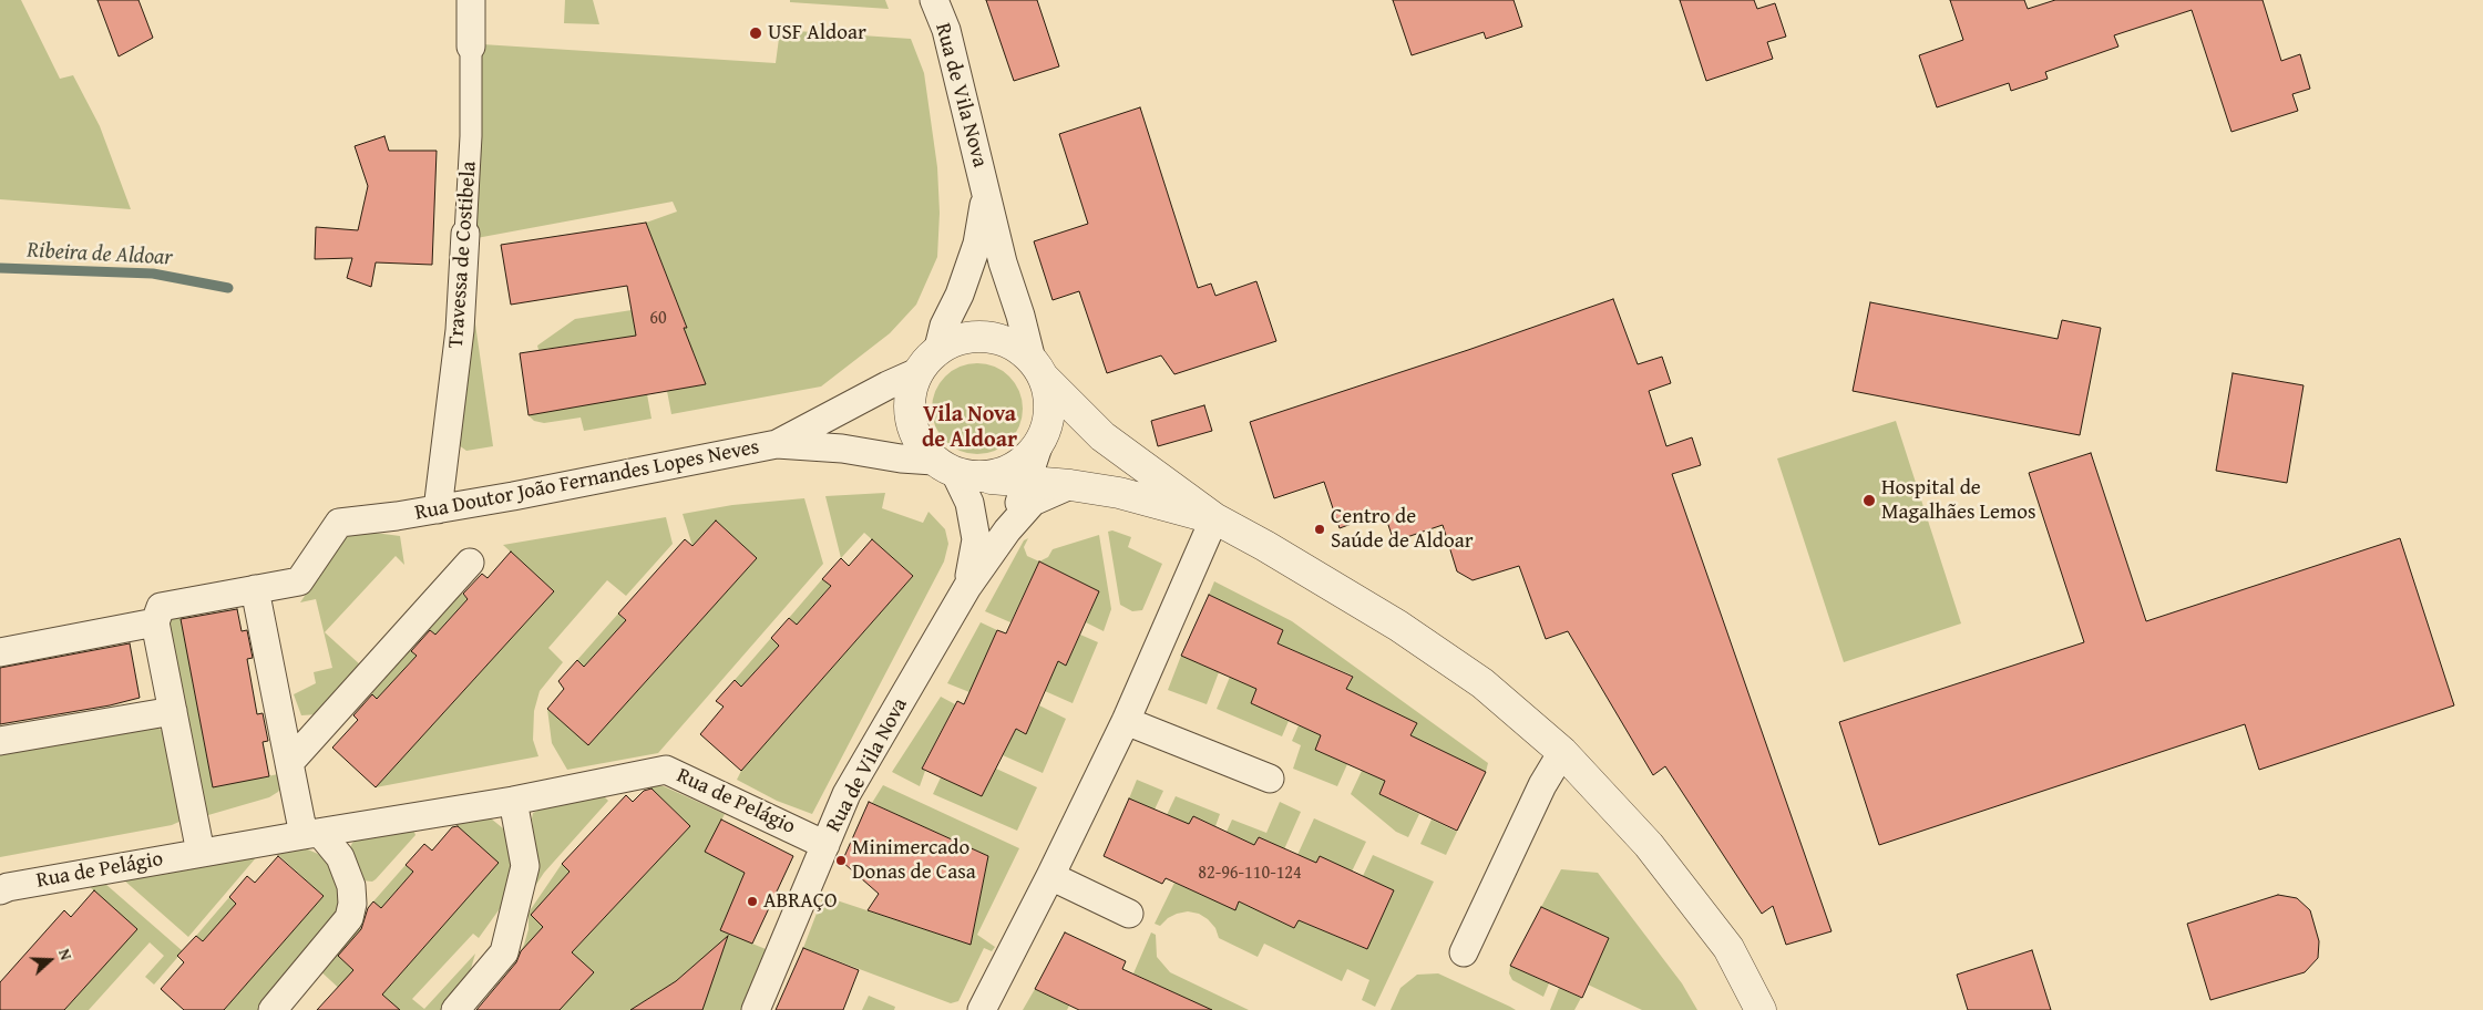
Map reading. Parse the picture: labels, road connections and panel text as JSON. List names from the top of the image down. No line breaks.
{"streets":{"street":["Rua de Vila Nova","Travessa de Costibela","Rua Doutor João Fernandes Lopes Neves","Rua de Pelágio"]},"crossings":[["Rua de Vila Nova","Rua Doutor João Fernandes Lopes Neves"],["Rua de Vila Nova","Rua de Pelágio"],["Travessa de Costibela","Rua Doutor João Fernandes Lopes Neves"]],"districts":["Vila Nova de Aldoar"],"water":["Ribeira de Aldoar"],"places":["USF Aldoar","Hospital de Magalhães Lemos","Centro de Saúde de Aldoar","Minimercado Donas de Casa","ABRAÇO"],"house_numbers":["60","82-96-110-124"],"north":"right"}
